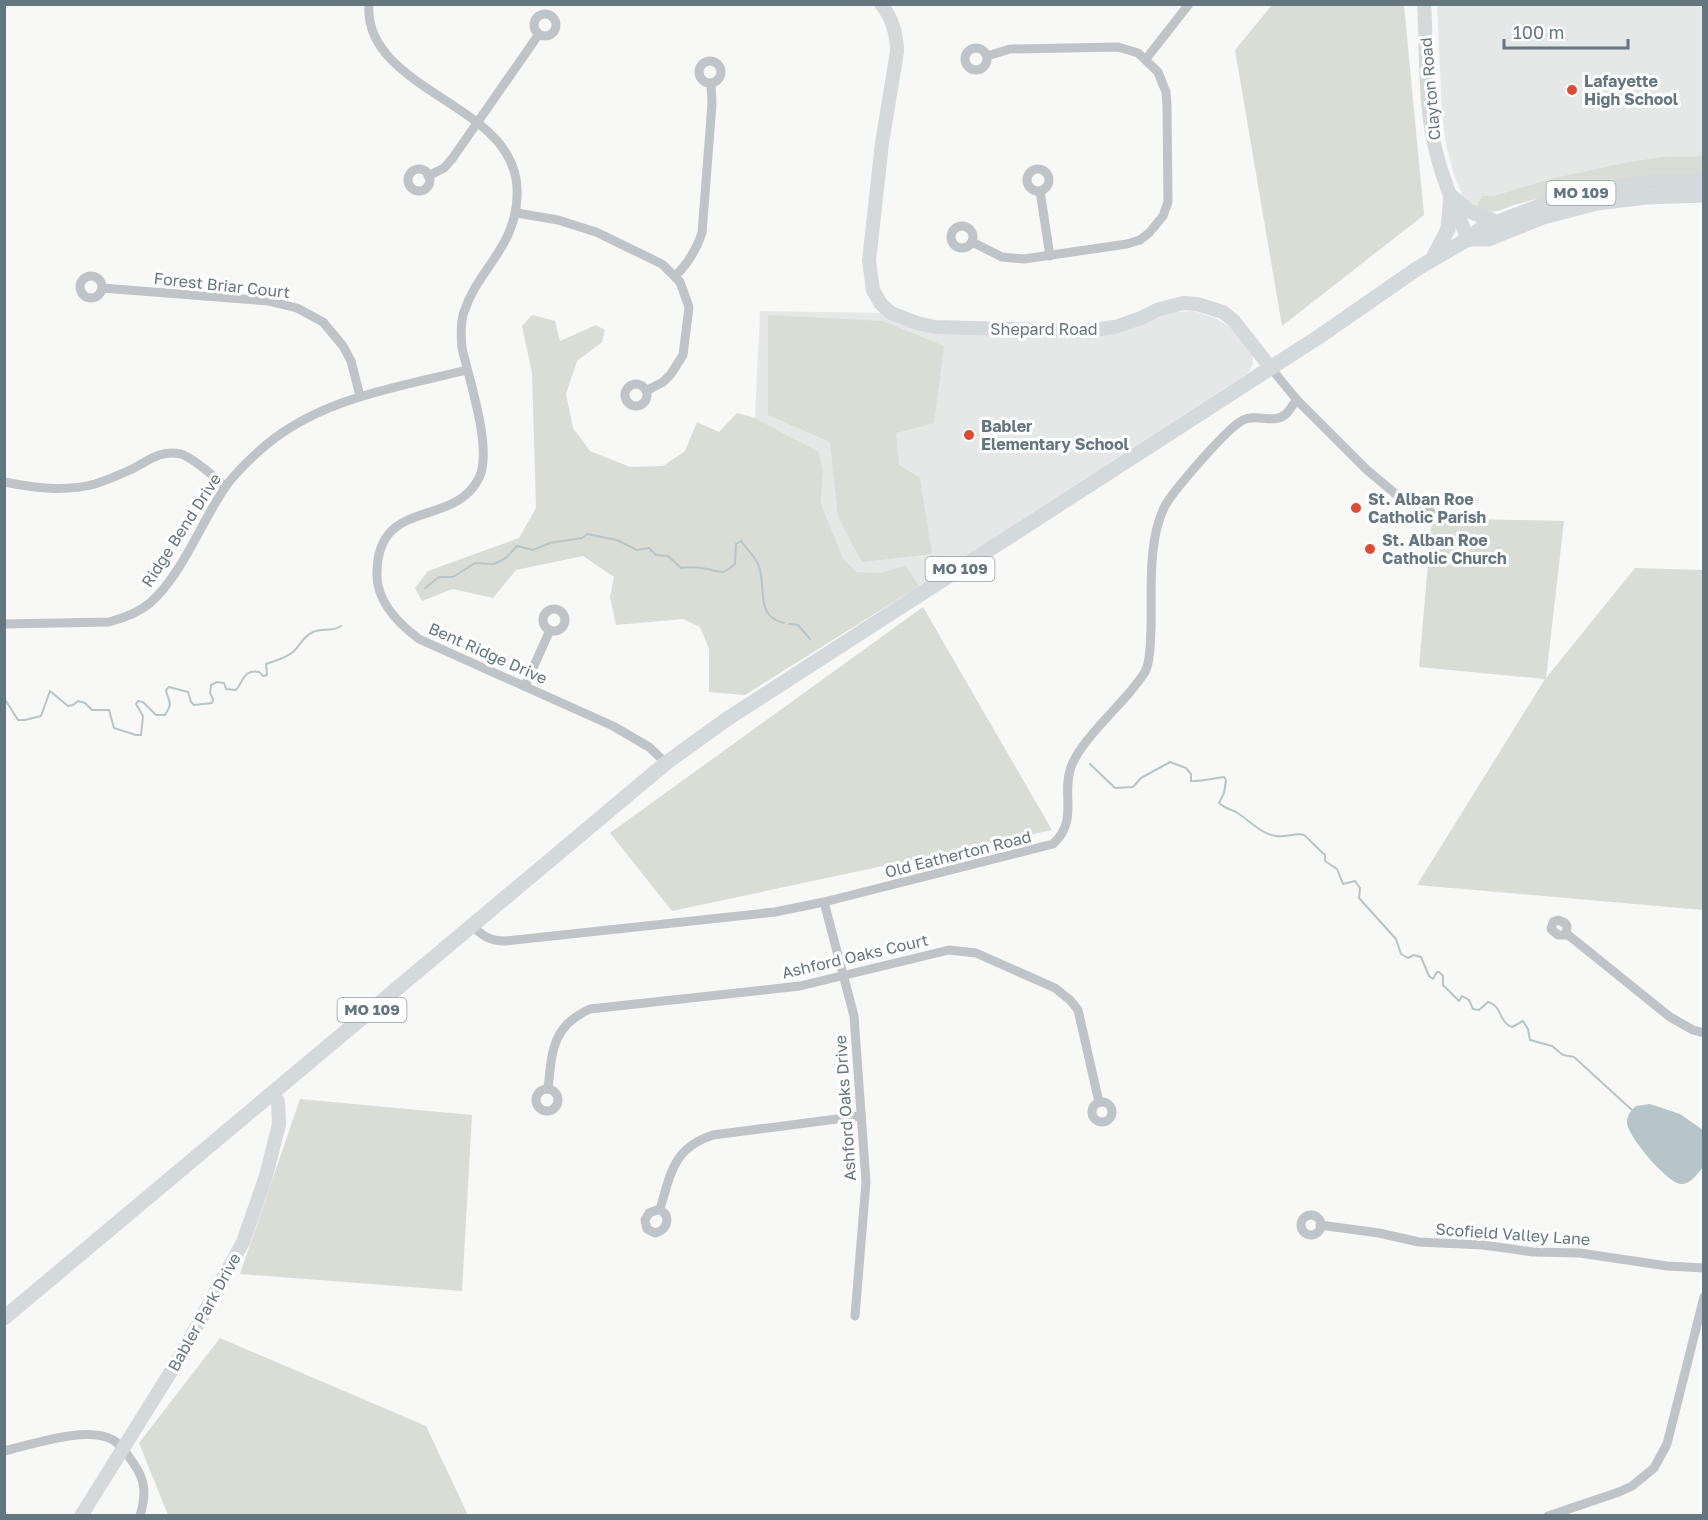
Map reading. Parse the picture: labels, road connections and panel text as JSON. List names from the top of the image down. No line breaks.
{"streets":{"main road":["MO 109"],"street":["Clayton Road","Forest Briar Court","Shepard Road","Ridge Bend Drive","Bent Ridge Drive","Old Eatherton Road","Ashford Oaks Court","Ashford Oaks Drive","Scofield Valley Lane","Babler Park Drive"]},"crossings":[["Clayton Road","MO 109"],["MO 109","Shepard Road"],["MO 109","Bent Ridge Drive"],["MO 109","Old Eatherton Road"],["MO 109","Babler Park Drive"],["Forest Briar Court","Ridge Bend Drive"],["Shepard Road","Old Eatherton Road"],["Ridge Bend Drive","Bent Ridge Drive"],["Old Eatherton Road","Ashford Oaks Drive"],["Ashford Oaks Court","Ashford Oaks Drive"]],"places":["Lafayette High School","Babler Elementary School","St. Alban Roe Catholic Parish","St. Alban Roe Catholic Church"],"scale_bar":"100 m"}
